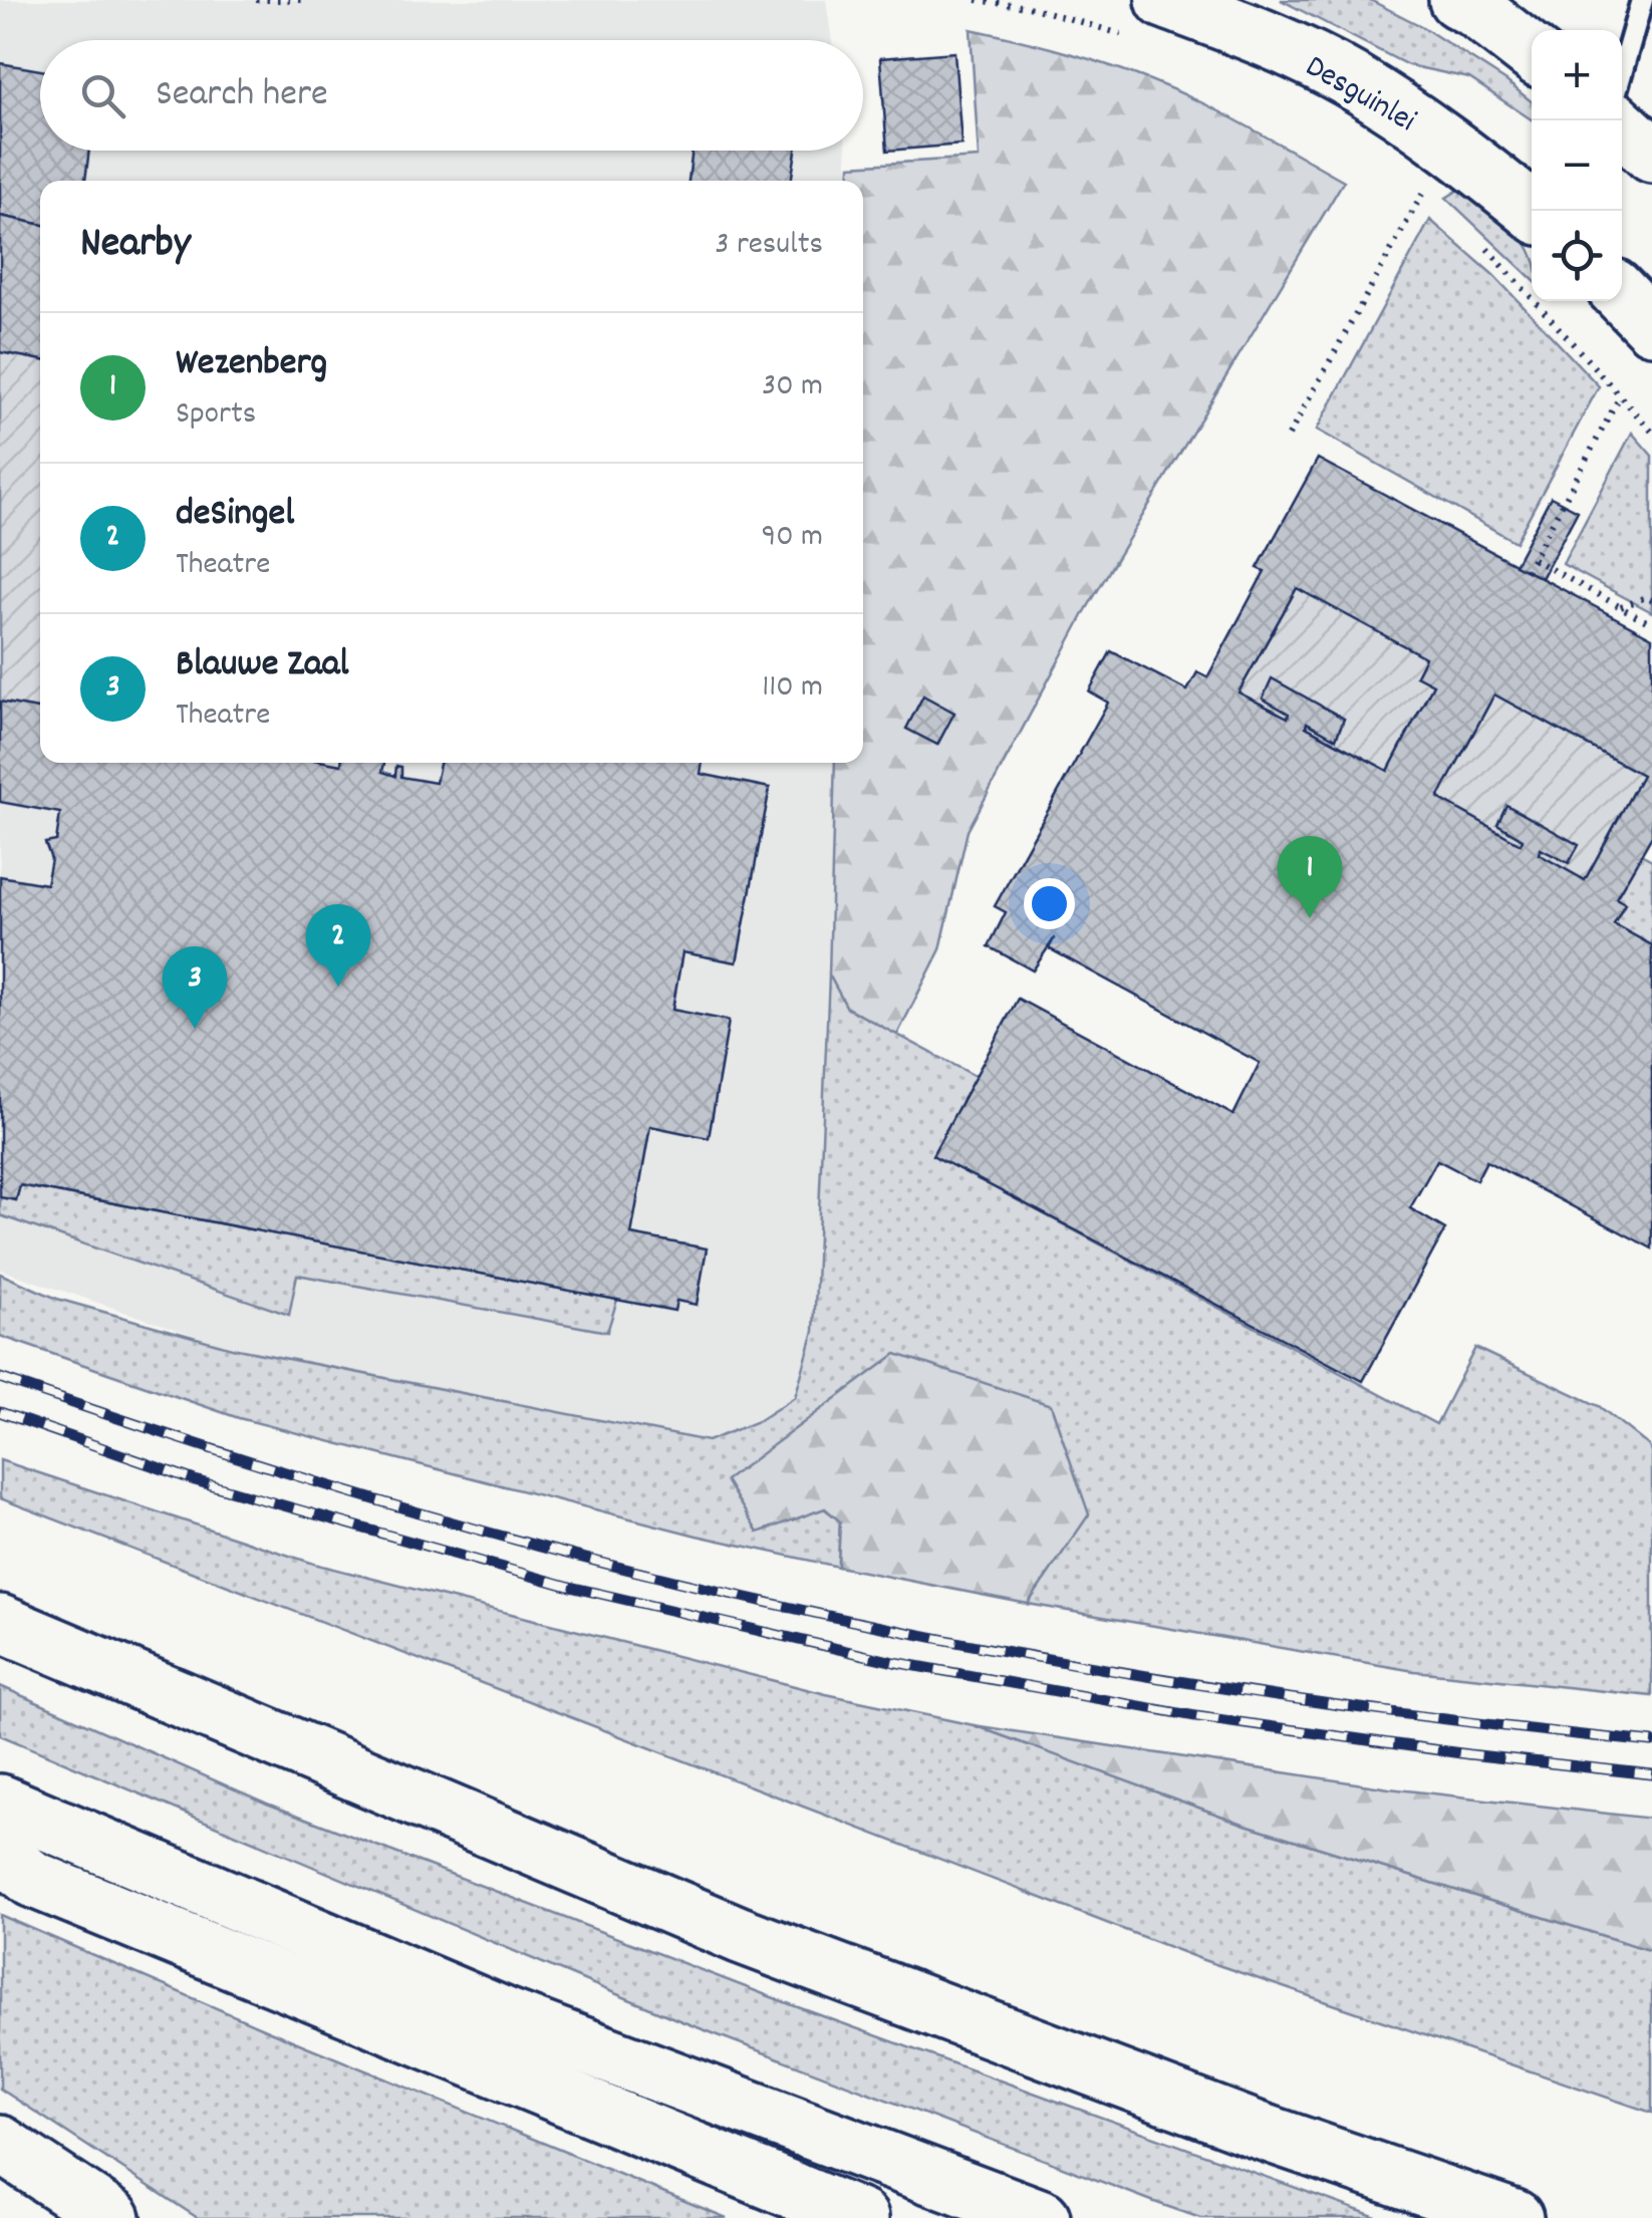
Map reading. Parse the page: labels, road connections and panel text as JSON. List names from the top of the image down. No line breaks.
{"streets":{"main road":["Desguinlei"]},"page":{"map_buttons":["+","−"],"search":"Search here","heading":["Nearby","3 results"],"list":[{"mark":"1","name":"Wezenberg","note":"Sports","value":"30 m"},{"mark":"2","name":"deSingel","note":"Theatre","value":"90 m"},{"mark":"3","name":"Blauwe Zaal","note":"Theatre","value":"110 m"}],"pins":["1","2","3"]}}
